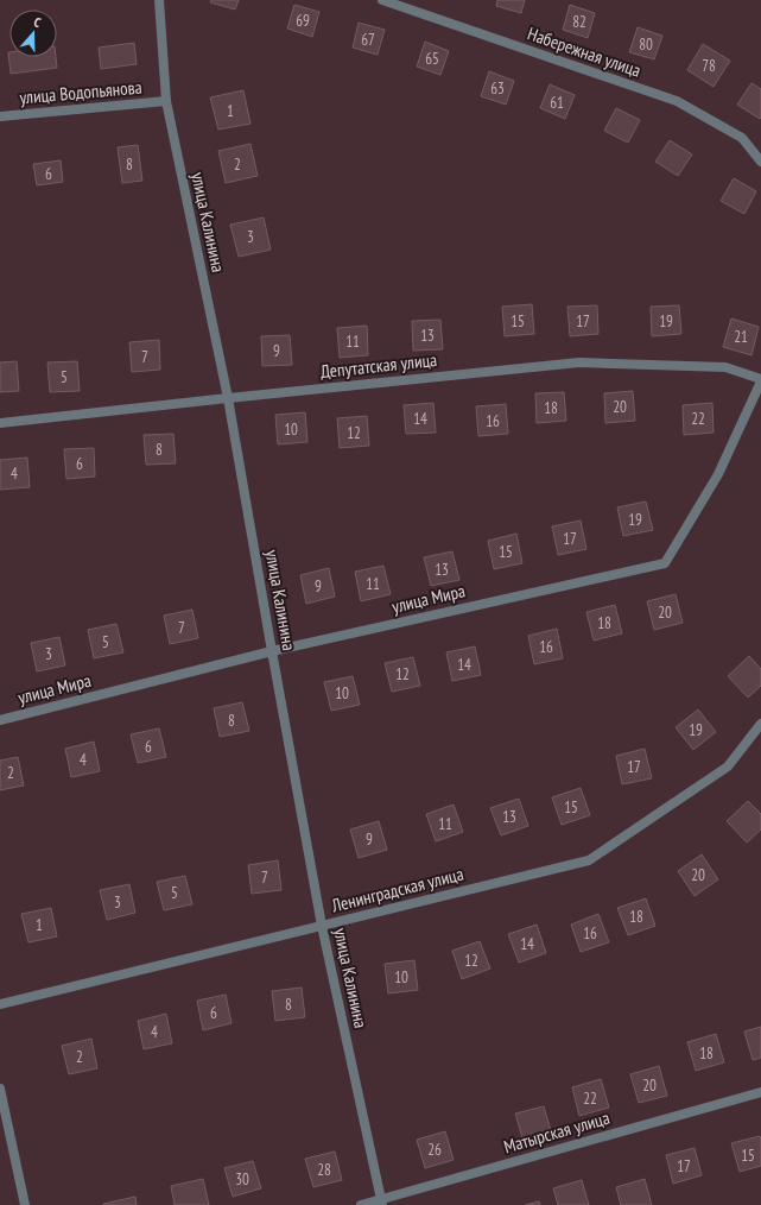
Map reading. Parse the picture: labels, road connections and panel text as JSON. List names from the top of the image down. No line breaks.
{"streets":{"street":["Набережная улица","улица Водопьянова","улица Калинина","Депутатская улица","улица Мира","Ленинградская улица","Матырская улица"]},"crossings":[["улица Водопьянова","улица Калинина"],["улица Калинина","Депутатская улица"],["улица Калинина","улица Мира"],["улица Калинина","Ленинградская улица"],["улица Калинина","Матырская улица"],["Депутатская улица","улица Мира"]],"house_numbers":["69","82","67","80","65","78","63","61","1","8","2","6","3","15","17","19","13","21","11","9","7","5","20","18","14","22","16","10","12","8","6","4","19","17","15","13","11","9","20","18","7","5","16","3","14","12","10","8","19","6","4","17","2","15","13","11","9","20","7","5","3","18","1","16","14","12","10","8","6","4","18","2","20","22","26","15","17","28","30"],"north":"top"}
